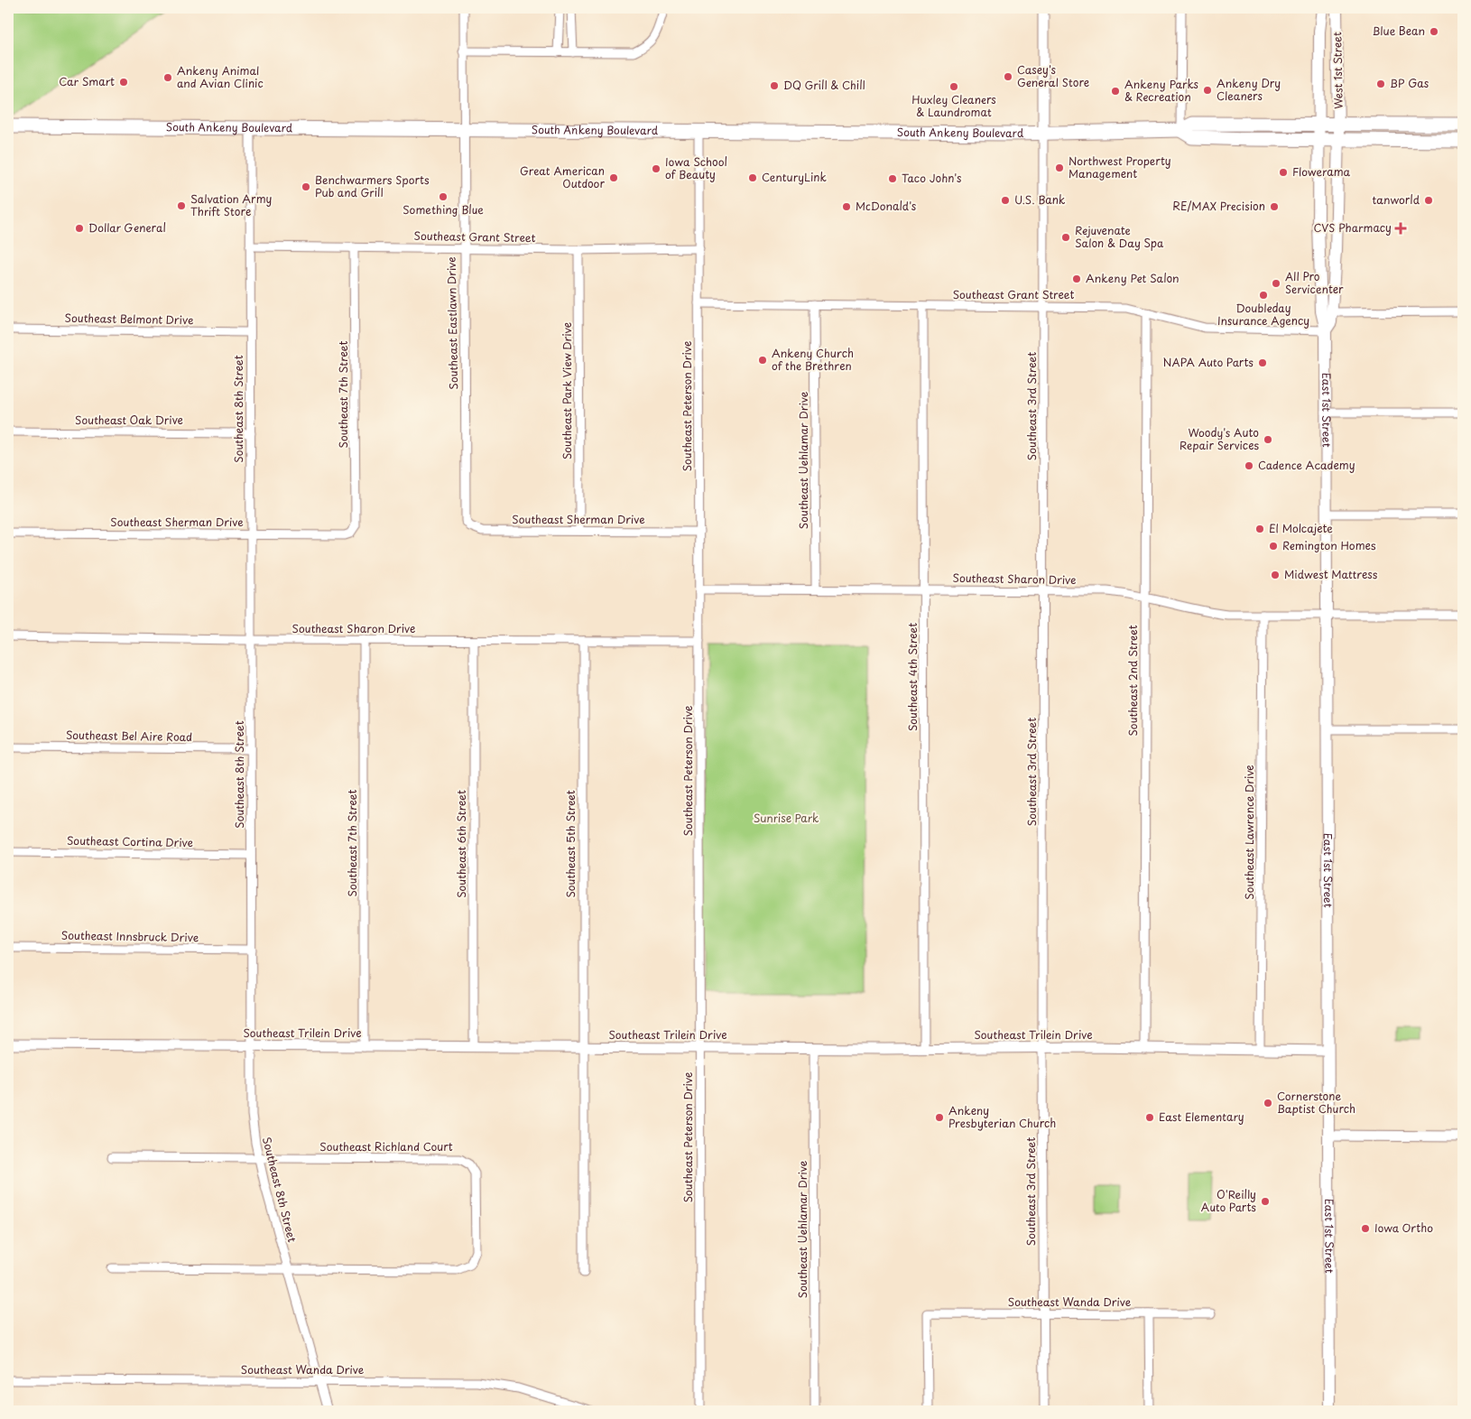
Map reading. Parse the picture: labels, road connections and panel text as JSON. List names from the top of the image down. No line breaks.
{"streets":{"main road":["West 1st Street","South Ankeny Boulevard","East 1st Street"],"street":["Southeast Grant Street","Southeast Belmont Drive","Southeast Eastlawn Drive","Southeast Park View Drive","Southeast 7th Street","Southeast Peterson Drive","Southeast 3rd Street","Southeast 8th Street","Southeast Oak Drive","Southeast Uehlamar Drive","Southeast Sherman Drive","Southeast Sharon Drive","Southeast 4th Street","Southeast 2nd Street","Southeast Bel Aire Road","Southeast Lawrence Drive","Southeast Cortina Drive","Southeast 6th Street","Southeast 5th Street","Southeast Innsbruck Drive","Southeast Trilein Drive","Southeast Richland Court","Southeast Wanda Drive"]},"crossings":[["West 1st Street","South Ankeny Boulevard"],["West 1st Street","East 1st Street"],["South Ankeny Boulevard","Southeast Eastlawn Drive"],["South Ankeny Boulevard","Southeast Peterson Drive"],["South Ankeny Boulevard","Southeast 3rd Street"],["South Ankeny Boulevard","Southeast 8th Street"],["South Ankeny Boulevard","East 1st Street"],["Southeast Grant Street","Southeast Eastlawn Drive"],["Southeast Grant Street","Southeast Park View Drive"],["Southeast Grant Street","Southeast 7th Street"],["Southeast Grant Street","Southeast Peterson Drive"],["Southeast Grant Street","Southeast 3rd Street"],["Southeast Grant Street","Southeast 8th Street"],["Southeast Grant Street","East 1st Street"],["Southeast Grant Street","Southeast Uehlamar Drive"],["Southeast Grant Street","Southeast 4th Street"],["Southeast Grant Street","Southeast 2nd Street"],["Southeast Belmont Drive","Southeast 8th Street"],["Southeast Eastlawn Drive","Southeast Sherman Drive"],["Southeast Park View Drive","Southeast Sherman Drive"],["Southeast 7th Street","Southeast Sherman Drive"],["Southeast 7th Street","Southeast Sharon Drive"],["Southeast 7th Street","Southeast Trilein Drive"],["Southeast Peterson Drive","Southeast Sherman Drive"],["Southeast Peterson Drive","Southeast Sharon Drive"],["Southeast Peterson Drive","Southeast Trilein Drive"],["Southeast 3rd Street","Southeast Sharon Drive"],["Southeast 3rd Street","Southeast Trilein Drive"],["Southeast 3rd Street","Southeast Wanda Drive"],["Southeast 8th Street","Southeast Oak Drive"],["Southeast 8th Street","Southeast Sherman Drive"],["Southeast 8th Street","Southeast Sharon Drive"],["Southeast 8th Street","Southeast Bel Aire Road"],["Southeast 8th Street","Southeast Cortina Drive"],["Southeast 8th Street","Southeast Innsbruck Drive"],["Southeast 8th Street","Southeast Trilein Drive"],["Southeast 8th Street","Southeast Richland Court"],["Southeast 8th Street","Southeast Wanda Drive"],["East 1st Street","Southeast Sharon Drive"],["East 1st Street","Southeast Trilein Drive"],["Southeast Uehlamar Drive","Southeast Sharon Drive"],["Southeast Uehlamar Drive","Southeast Trilein Drive"],["Southeast Sharon Drive","Southeast 4th Street"],["Southeast Sharon Drive","Southeast 2nd Street"],["Southeast Sharon Drive","Southeast Lawrence Drive"],["Southeast Sharon Drive","Southeast 6th Street"],["Southeast Sharon Drive","Southeast 5th Street"],["Southeast 4th Street","Southeast Trilein Drive"],["Southeast 2nd Street","Southeast Trilein Drive"],["Southeast Lawrence Drive","Southeast Trilein Drive"],["Southeast 6th Street","Southeast Trilein Drive"],["Southeast 5th Street","Southeast Trilein Drive"]],"parks":["Sunrise Park"],"places":{"other":["Blue Bean","Casey's General Store","Ankeny Animal and Avian Clinic","Car Smart","BP Gas","DQ Grill & Chill","Huxley Cleaners & Laundromat","Ankeny Dry Cleaners","Ankeny Parks & Recreation","Northwest Property Management","Iowa School of Beauty","Flowerama","Great American Outdoor","CenturyLink","Taco John's","Benchwarmers Sports Pub and Grill","Something Blue","U.S. Bank","tanworld","Salvation Army Thrift Store","McDonald's","RE/MAX Precision","Dollar General","Rejuvenate Salon & Day Spa","Ankeny Pet Salon","All Pro Servicenter","Doubleday Insurance Agency","Ankeny Church of the Brethren","NAPA Auto Parts","Woody's Auto Repair Services","Cadence Academy","El Molcajete","Remington Homes","Midwest Mattress","Cornerstone Baptist Church","Ankeny Presbyterian Church","East Elementary","O'Reilly Auto Parts","Iowa Ortho"],"health":["CVS Pharmacy"]}}
